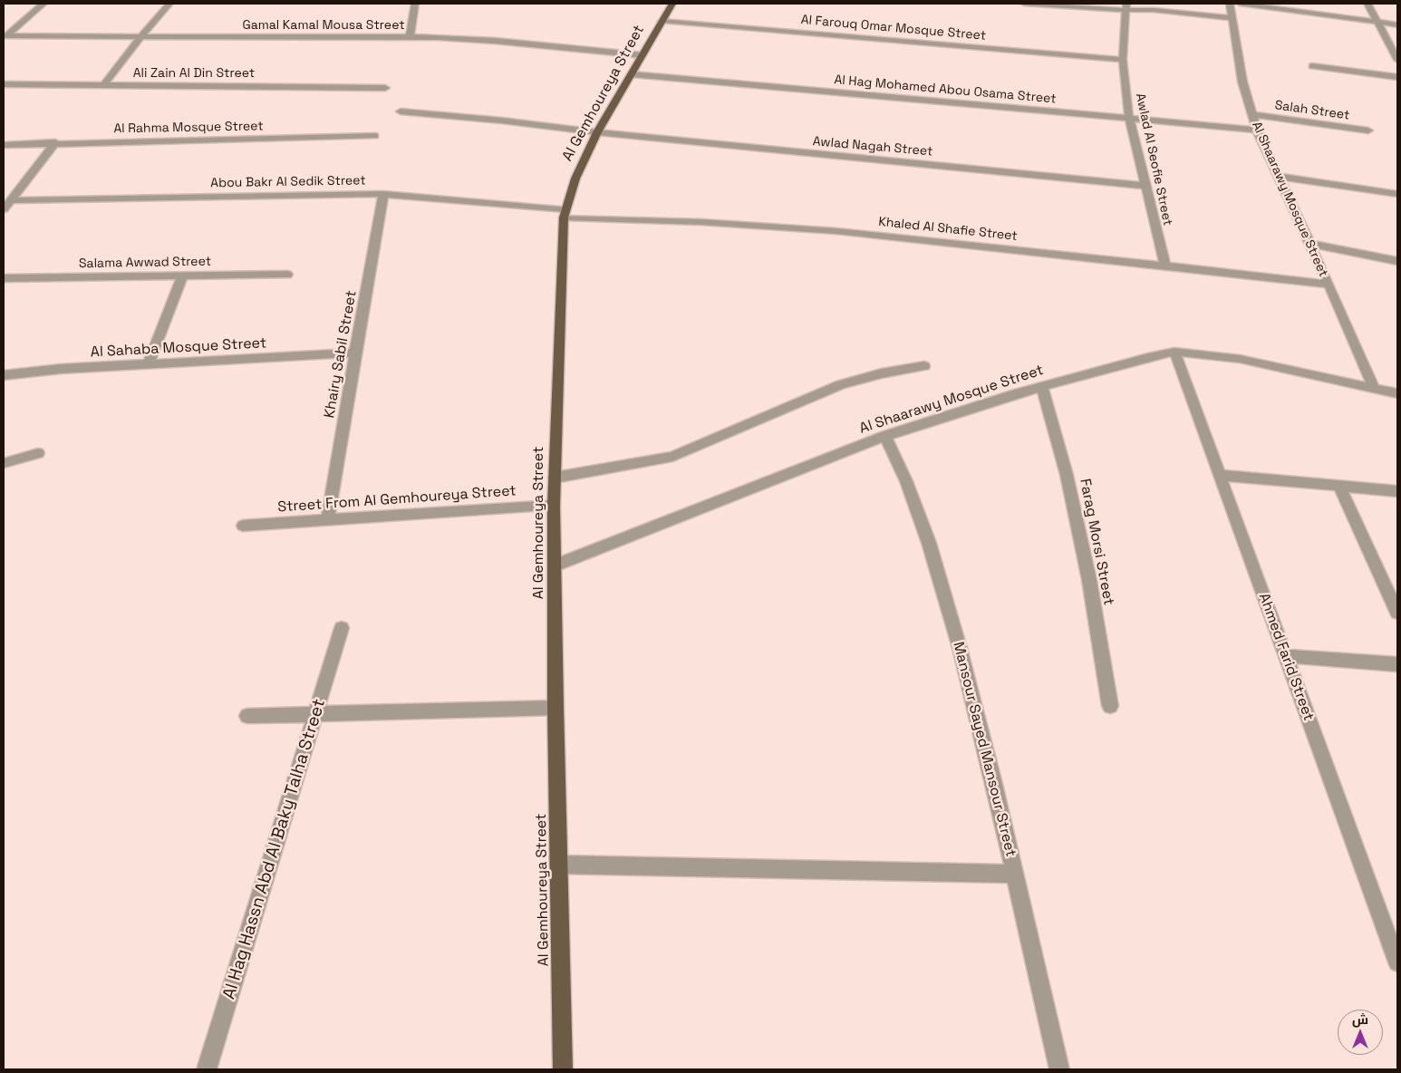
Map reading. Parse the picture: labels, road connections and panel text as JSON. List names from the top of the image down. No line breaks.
{"streets":{"main road":["Al Gemhoureya Street"],"street":["Gamal Kamal Mousa Street","Al Farouq Omar Mosque Street","Ali Zain Al Din Street","Al Hag Mohamed Abou Osama Street","Salah Street","Al Rahma Mosque Street","Awlad Nagah Street","Awlad Al Seofie Street","Abou Bakr Al Sedik Street","Al Shaarawy Mosque Street","Khaled Al Shafie Street","Salama Awwad Street","Al Sahaba Mosque Street","Khairy Sabil Street","Street From Al Gemhoureya Street","Farag Morsi Street","Ahmed Farid Street","Mansour Sayed Mansour Street","Al Hag Hassn Abd Al Baky Talha Street"]},"crossings":[["Gamal Kamal Mousa Street","Al Gemhoureya Street"],["Al Farouq Omar Mosque Street","Al Gemhoureya Street"],["Al Farouq Omar Mosque Street","Awlad Al Seofie Street"],["Al Hag Mohamed Abou Osama Street","Al Gemhoureya Street"],["Al Hag Mohamed Abou Osama Street","Awlad Al Seofie Street"],["Al Hag Mohamed Abou Osama Street","Al Shaarawy Mosque Street"],["Al Gemhoureya Street","Awlad Nagah Street"],["Al Gemhoureya Street","Abou Bakr Al Sedik Street"],["Al Gemhoureya Street","Al Shaarawy Mosque Street"],["Al Gemhoureya Street","Khaled Al Shafie Street"],["Al Gemhoureya Street","Street From Al Gemhoureya Street"],["Salah Street","Al Shaarawy Mosque Street"],["Awlad Nagah Street","Awlad Al Seofie Street"],["Awlad Al Seofie Street","Khaled Al Shafie Street"],["Abou Bakr Al Sedik Street","Khaled Al Shafie Street"],["Abou Bakr Al Sedik Street","Khairy Sabil Street"],["Al Shaarawy Mosque Street","Khaled Al Shafie Street"],["Al Shaarawy Mosque Street","Farag Morsi Street"],["Al Shaarawy Mosque Street","Ahmed Farid Street"],["Al Shaarawy Mosque Street","Mansour Sayed Mansour Street"],["Al Sahaba Mosque Street","Khairy Sabil Street"],["Khairy Sabil Street","Street From Al Gemhoureya Street"]],"north":"top"}
